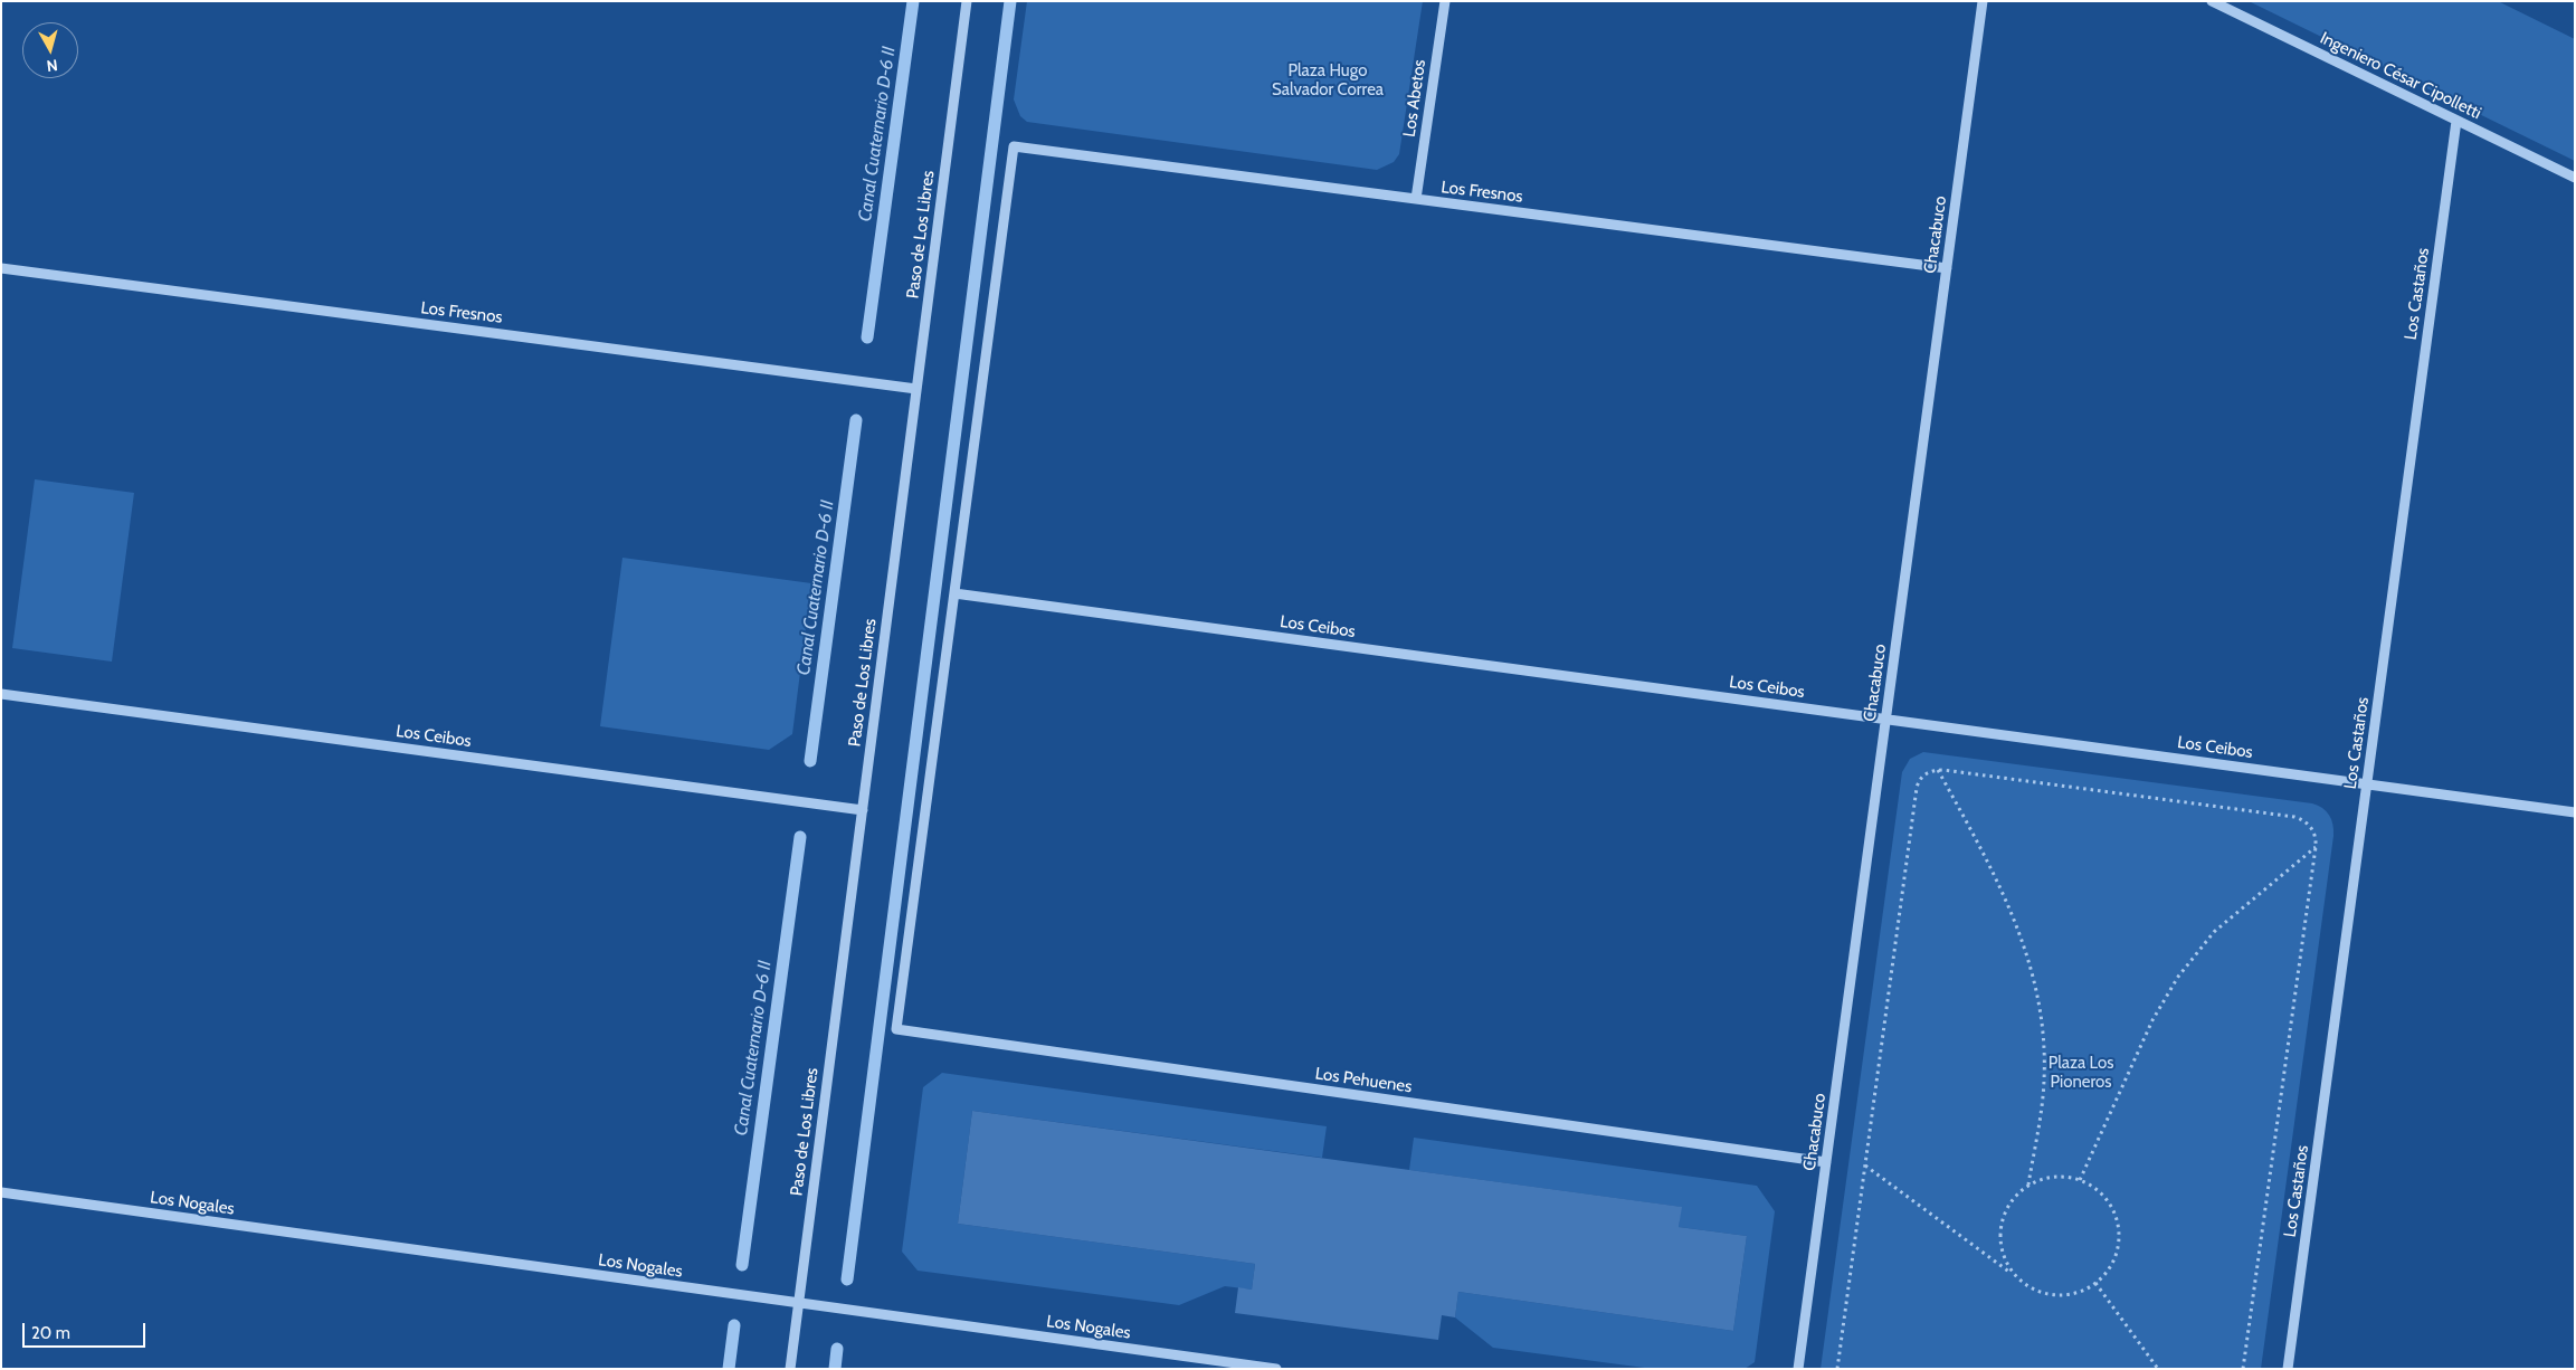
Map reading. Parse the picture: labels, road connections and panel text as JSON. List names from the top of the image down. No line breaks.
{"streets":{"street":["Ingeniero César Cipolletti","Los Abetos","Los Fresnos","Paso de Los Libres","Chacabuco","Los Castaños","Los Ceibos","Los Pehuenes","Los Nogales"]},"crossings":[["Ingeniero César Cipolletti","Los Castaños"],["Los Abetos","Los Fresnos"],["Los Fresnos","Paso de Los Libres"],["Los Fresnos","Chacabuco"],["Los Fresnos","Los Ceibos"],["Los Fresnos","Los Pehuenes"],["Paso de Los Libres","Los Ceibos"],["Paso de Los Libres","Los Nogales"],["Chacabuco","Los Ceibos"],["Chacabuco","Los Pehuenes"],["Los Castaños","Los Ceibos"],["Los Ceibos","Los Pehuenes"]],"water":["Canal Cuaternario D-6 II"],"parks":["Plaza Hugo Salvador Correa","Plaza Los Pioneros"],"scale_bar":"20 m","north":"bottom"}
